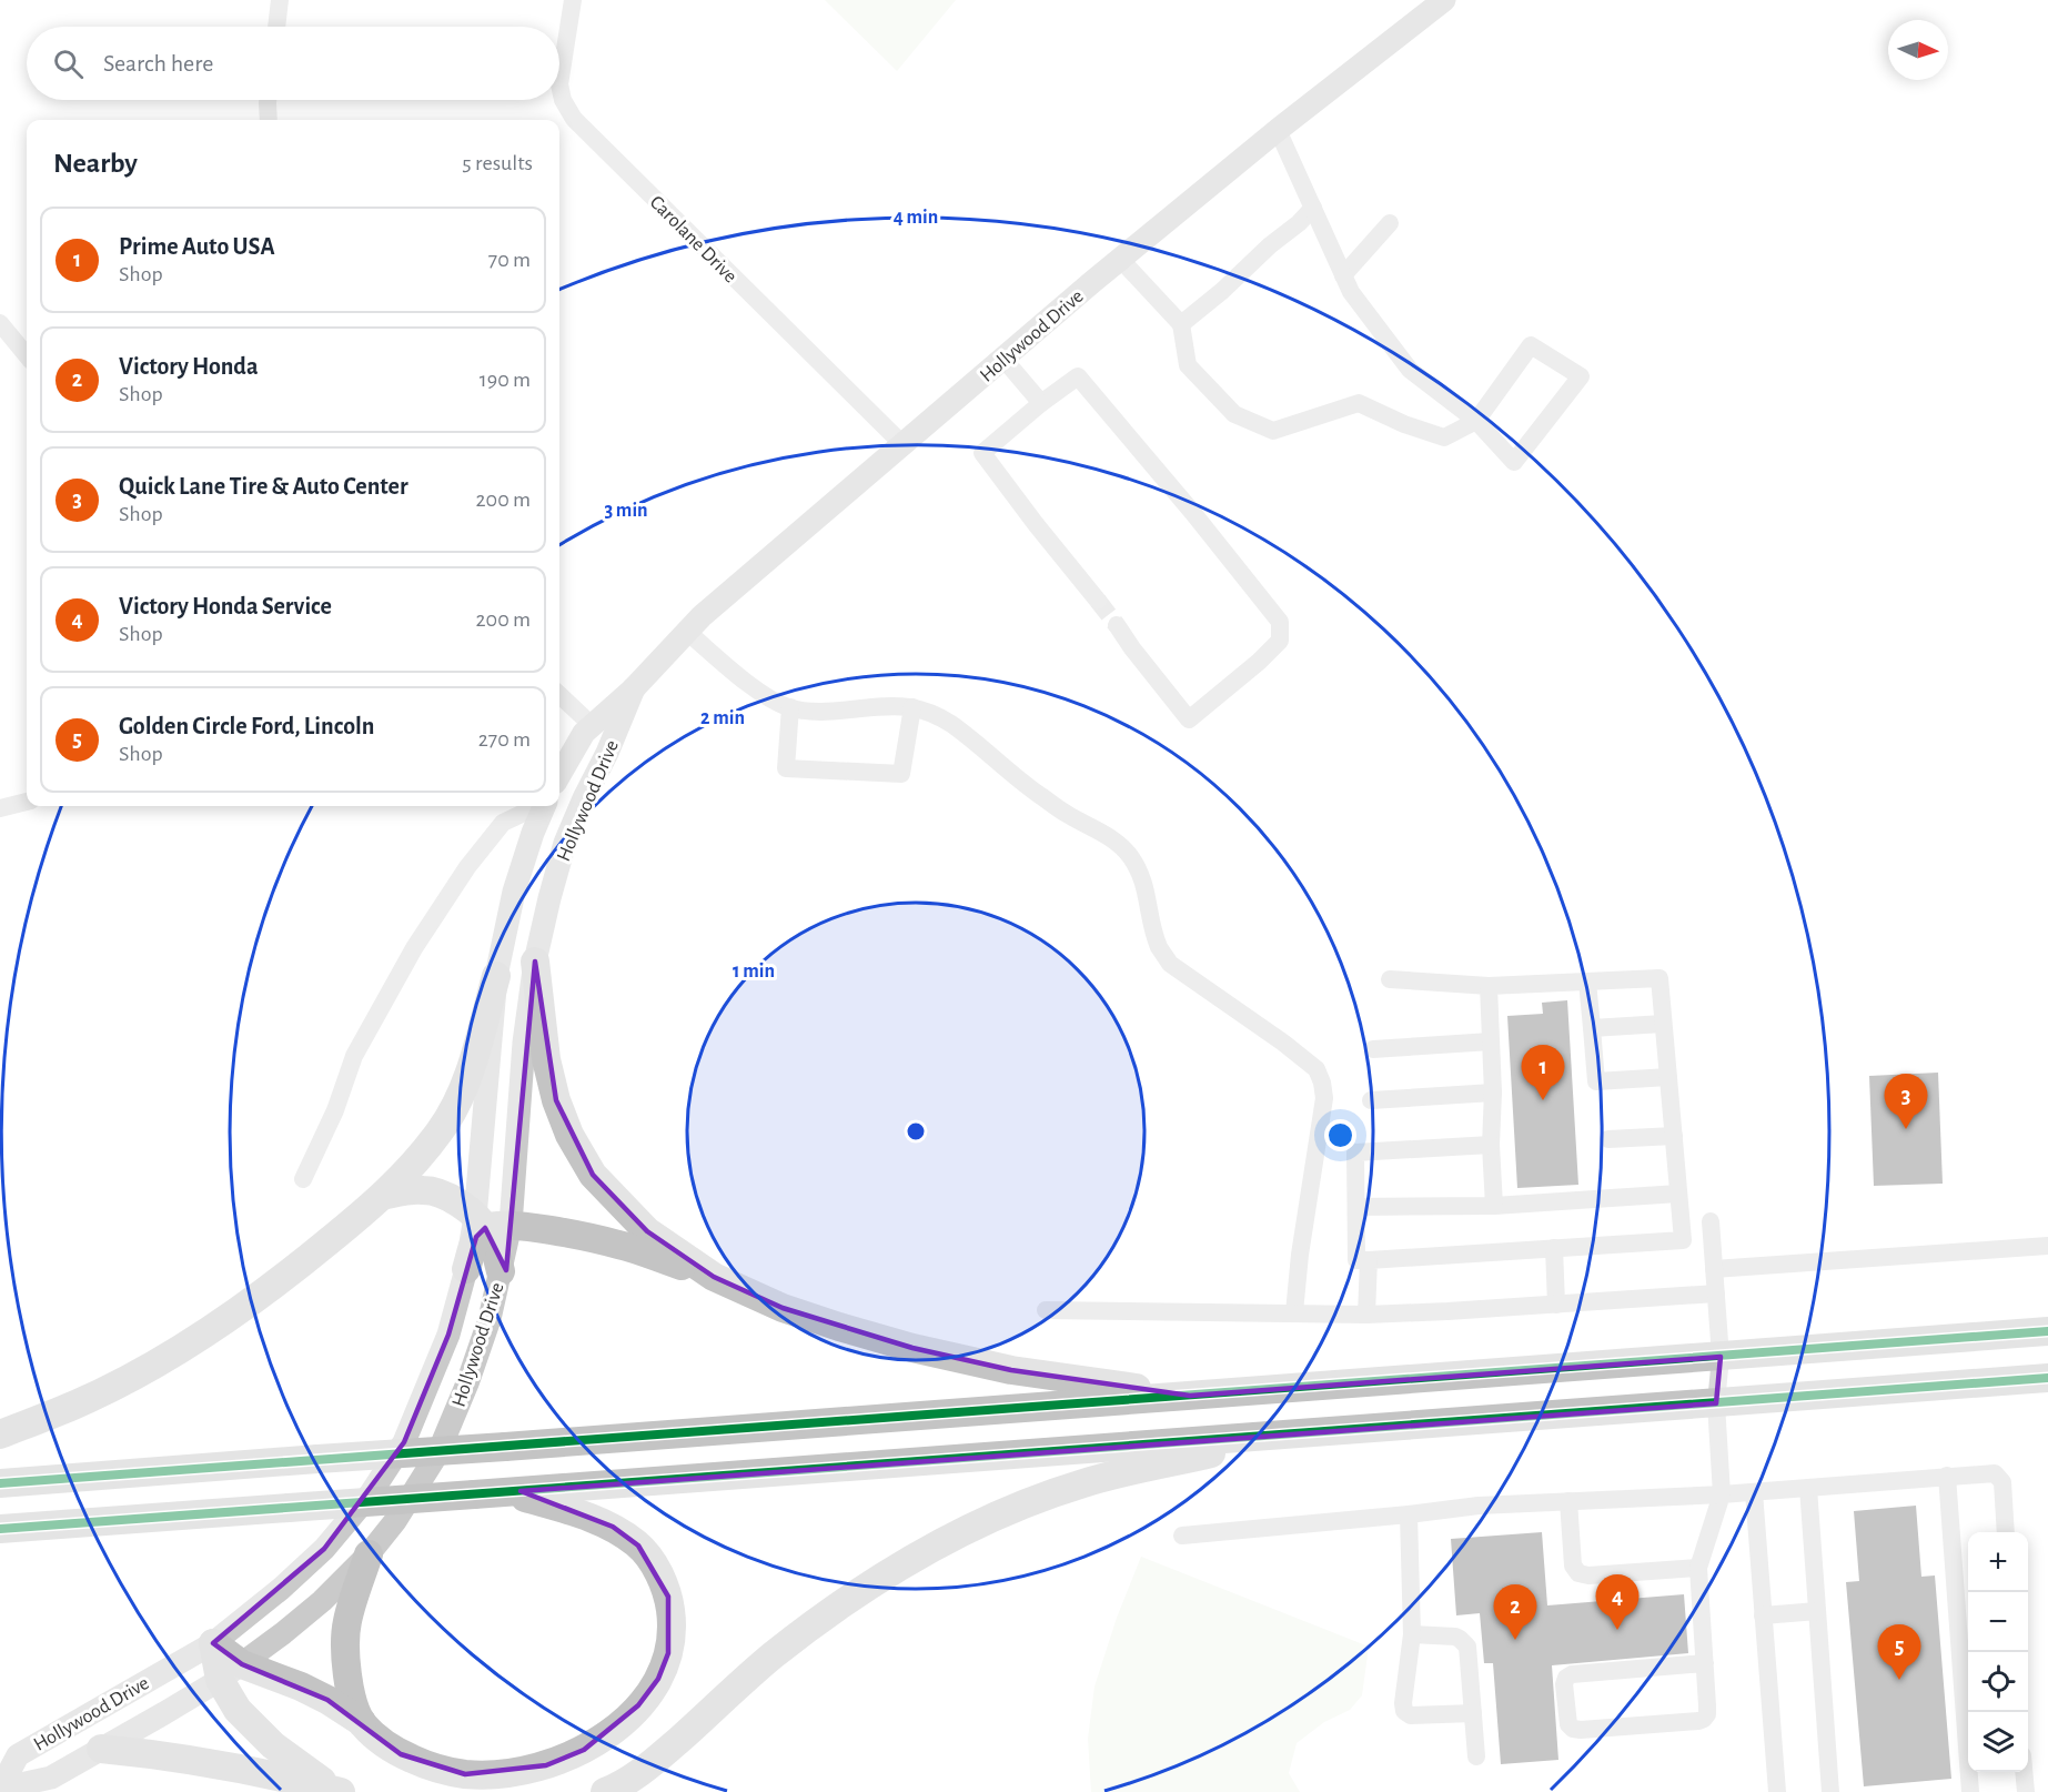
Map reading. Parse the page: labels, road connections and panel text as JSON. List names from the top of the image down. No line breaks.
{"streets":{"main road":["Hollywood Drive"],"street":["Carolane Drive"]},"crossings":[["Carolane Drive","Hollywood Drive"]],"north":"right","page":{"search":"Search here","heading":["Nearby","5 results"],"list":[{"mark":"1","name":"Prime Auto USA","note":"Shop","value":"70 m"},{"mark":"2","name":"Victory Honda","note":"Shop","value":"190 m"},{"mark":"3","name":"Quick Lane Tire & Auto Center","note":"Shop","value":"200 m"},{"mark":"4","name":"Victory Honda Service","note":"Shop","value":"200 m"},{"mark":"5","name":"Golden Circle Ford, Lincoln","note":"Shop","value":"270 m"}],"pins":["1","3","4","2","5"],"map_buttons":["+","−"]},"rings":["4 min","3 min","2 min","1 min"]}
